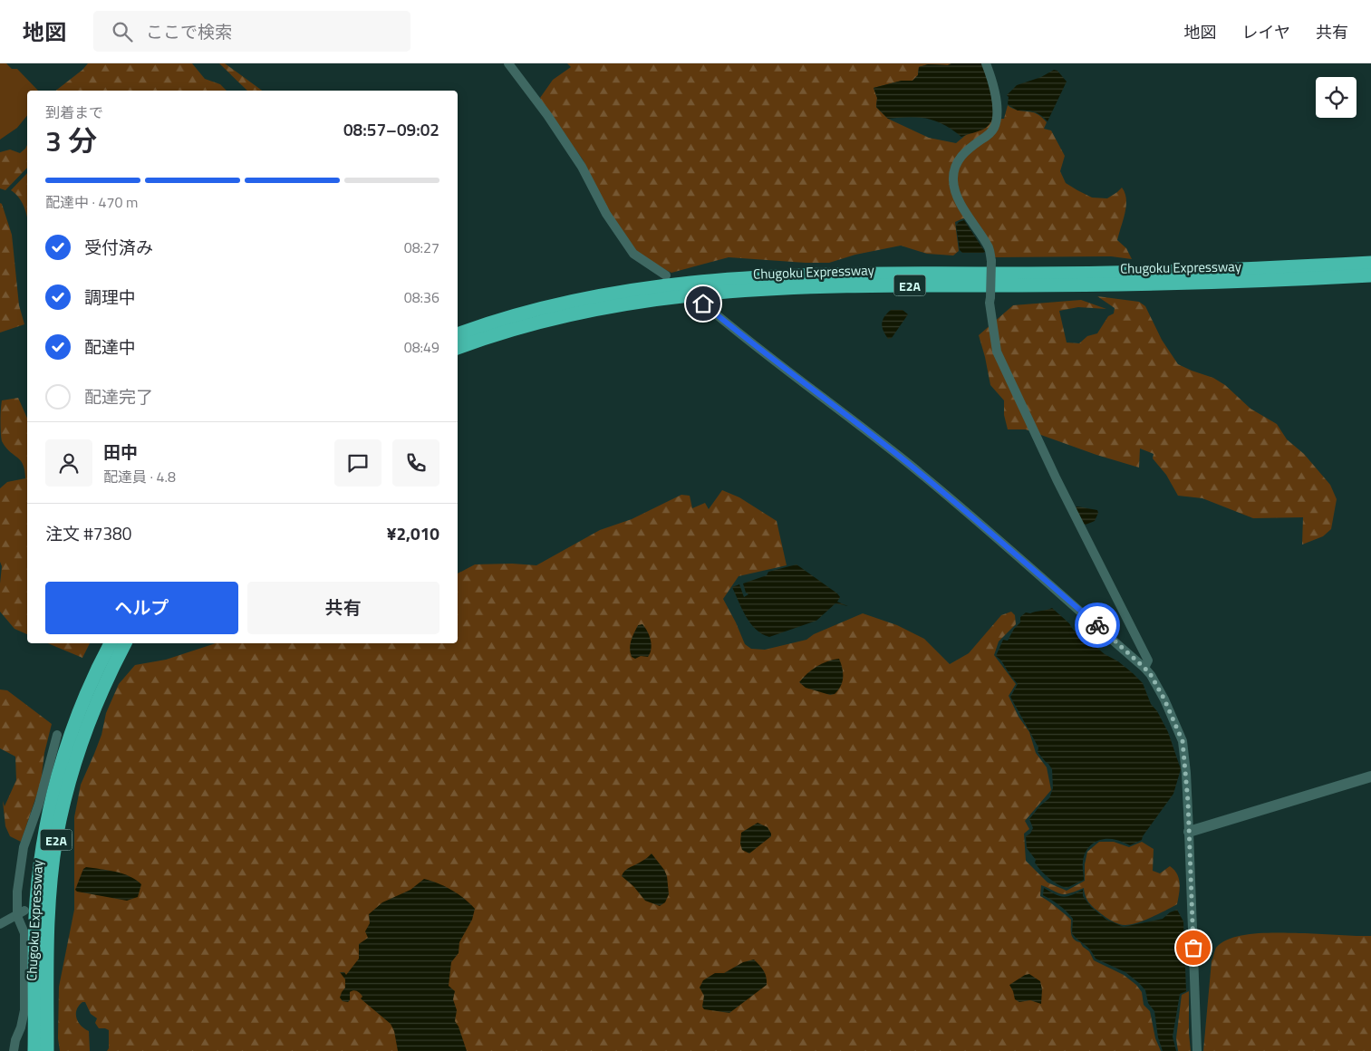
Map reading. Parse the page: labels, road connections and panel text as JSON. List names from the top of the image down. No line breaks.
{"streets":{"highway":["Chugoku Expressway","E2A"]},"page":{"header":"地図","search":"ここで検索","nav":["地図","レイヤ","共有"],"heading":["3 分","到着まで","08:57–09:02"],"panel":["田中","配達員 · 4.8","注文 #7380","¥2,010"],"bar":"配達中 · 470 m","list":[["受付済み","08:27"],["調理中","08:36"],["配達中","08:49"],"配達完了"],"buttons":["ヘルプ","共有"]}}
